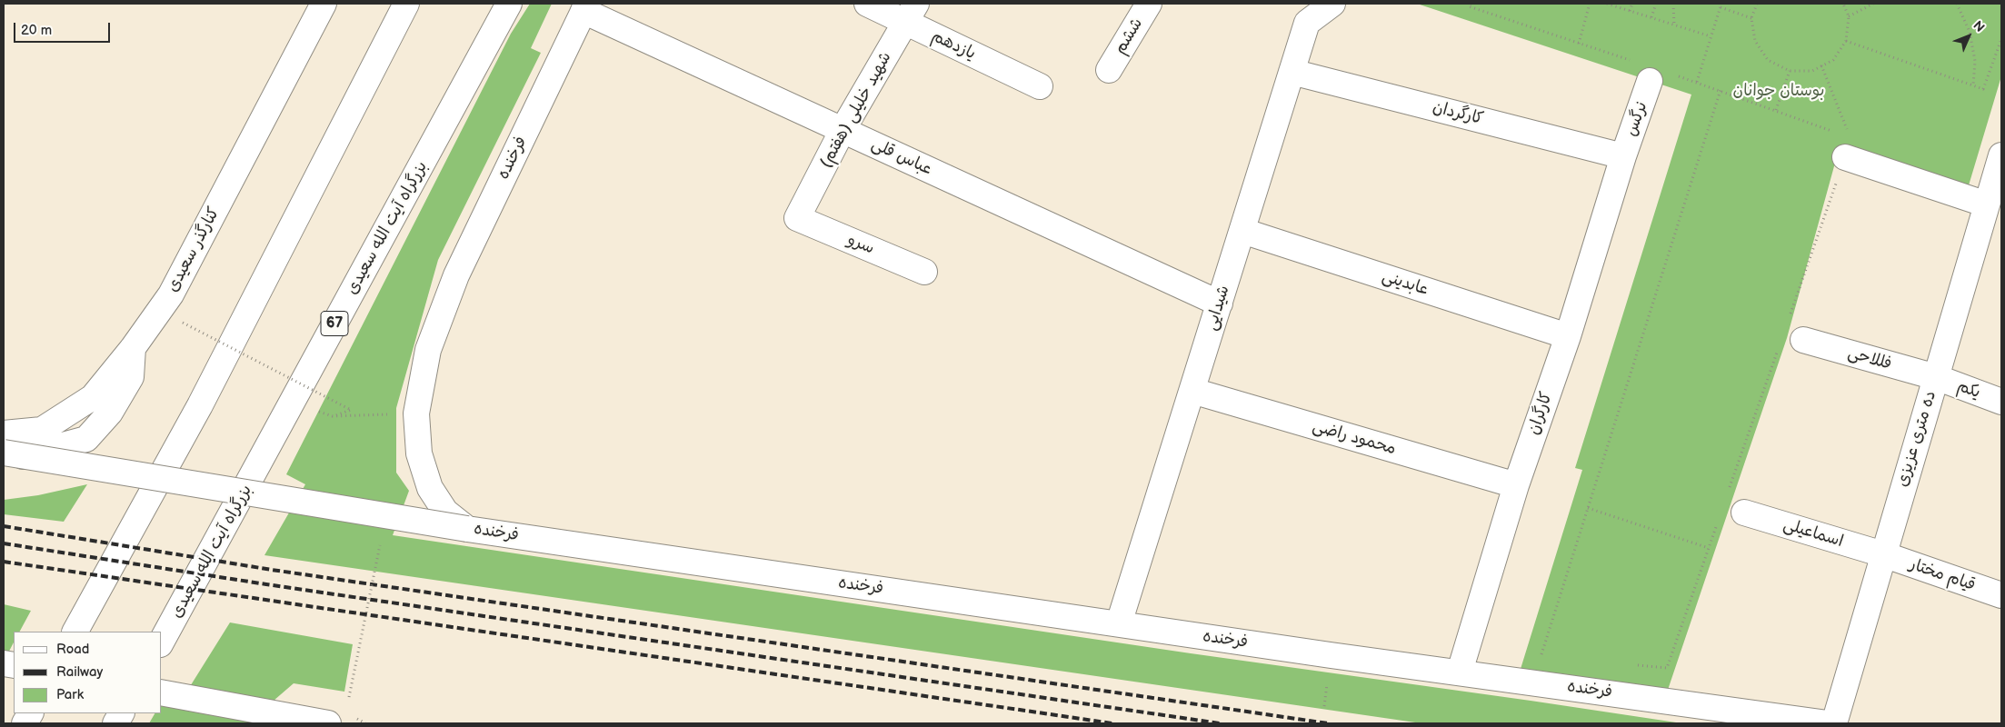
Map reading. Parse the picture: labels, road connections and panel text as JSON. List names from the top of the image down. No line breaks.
{"streets":{"main road":["ششم","یازدهم","شهید خلیلی (هفتم)","کارگردان","نرگس","عباس قلی","فرخنده","بزرگراه آیت الله سعیدی","سرو","کنارگذر سعیدی","عابدینی","شیدایی","67","فللاحی","یکم","کارگران","محمود راضی","ده متری عزیزی","اسماعیلی","قیام مختار"]},"crossings":[["یازدهم","شهید خلیلی (هفتم)"],["شهید خلیلی (هفتم)","عباس قلی"],["شهید خلیلی (هفتم)","سرو"],["کارگردان","نرگس"],["کارگردان","شیدایی"],["کارگردان","کارگران"],["نرگس","کارگران"],["عباس قلی","فرخنده"],["عباس قلی","شیدایی"],["فرخنده","شیدایی"],["فرخنده","کارگران"],["عابدینی","شیدایی"],["عابدینی","کارگران"],["شیدایی","محمود راضی"],["فللاحی","یکم"],["فللاحی","ده متری عزیزی"],["یکم","ده متری عزیزی"],["کارگران","محمود راضی"],["ده متری عزیزی","اسماعیلی"],["ده متری عزیزی","قیام مختار"],["اسماعیلی","قیام مختار"]],"parks":["بوستان جوانان"],"legend":["Road","Railway","Park"],"scale_bar":"20 m","north":"top right"}
